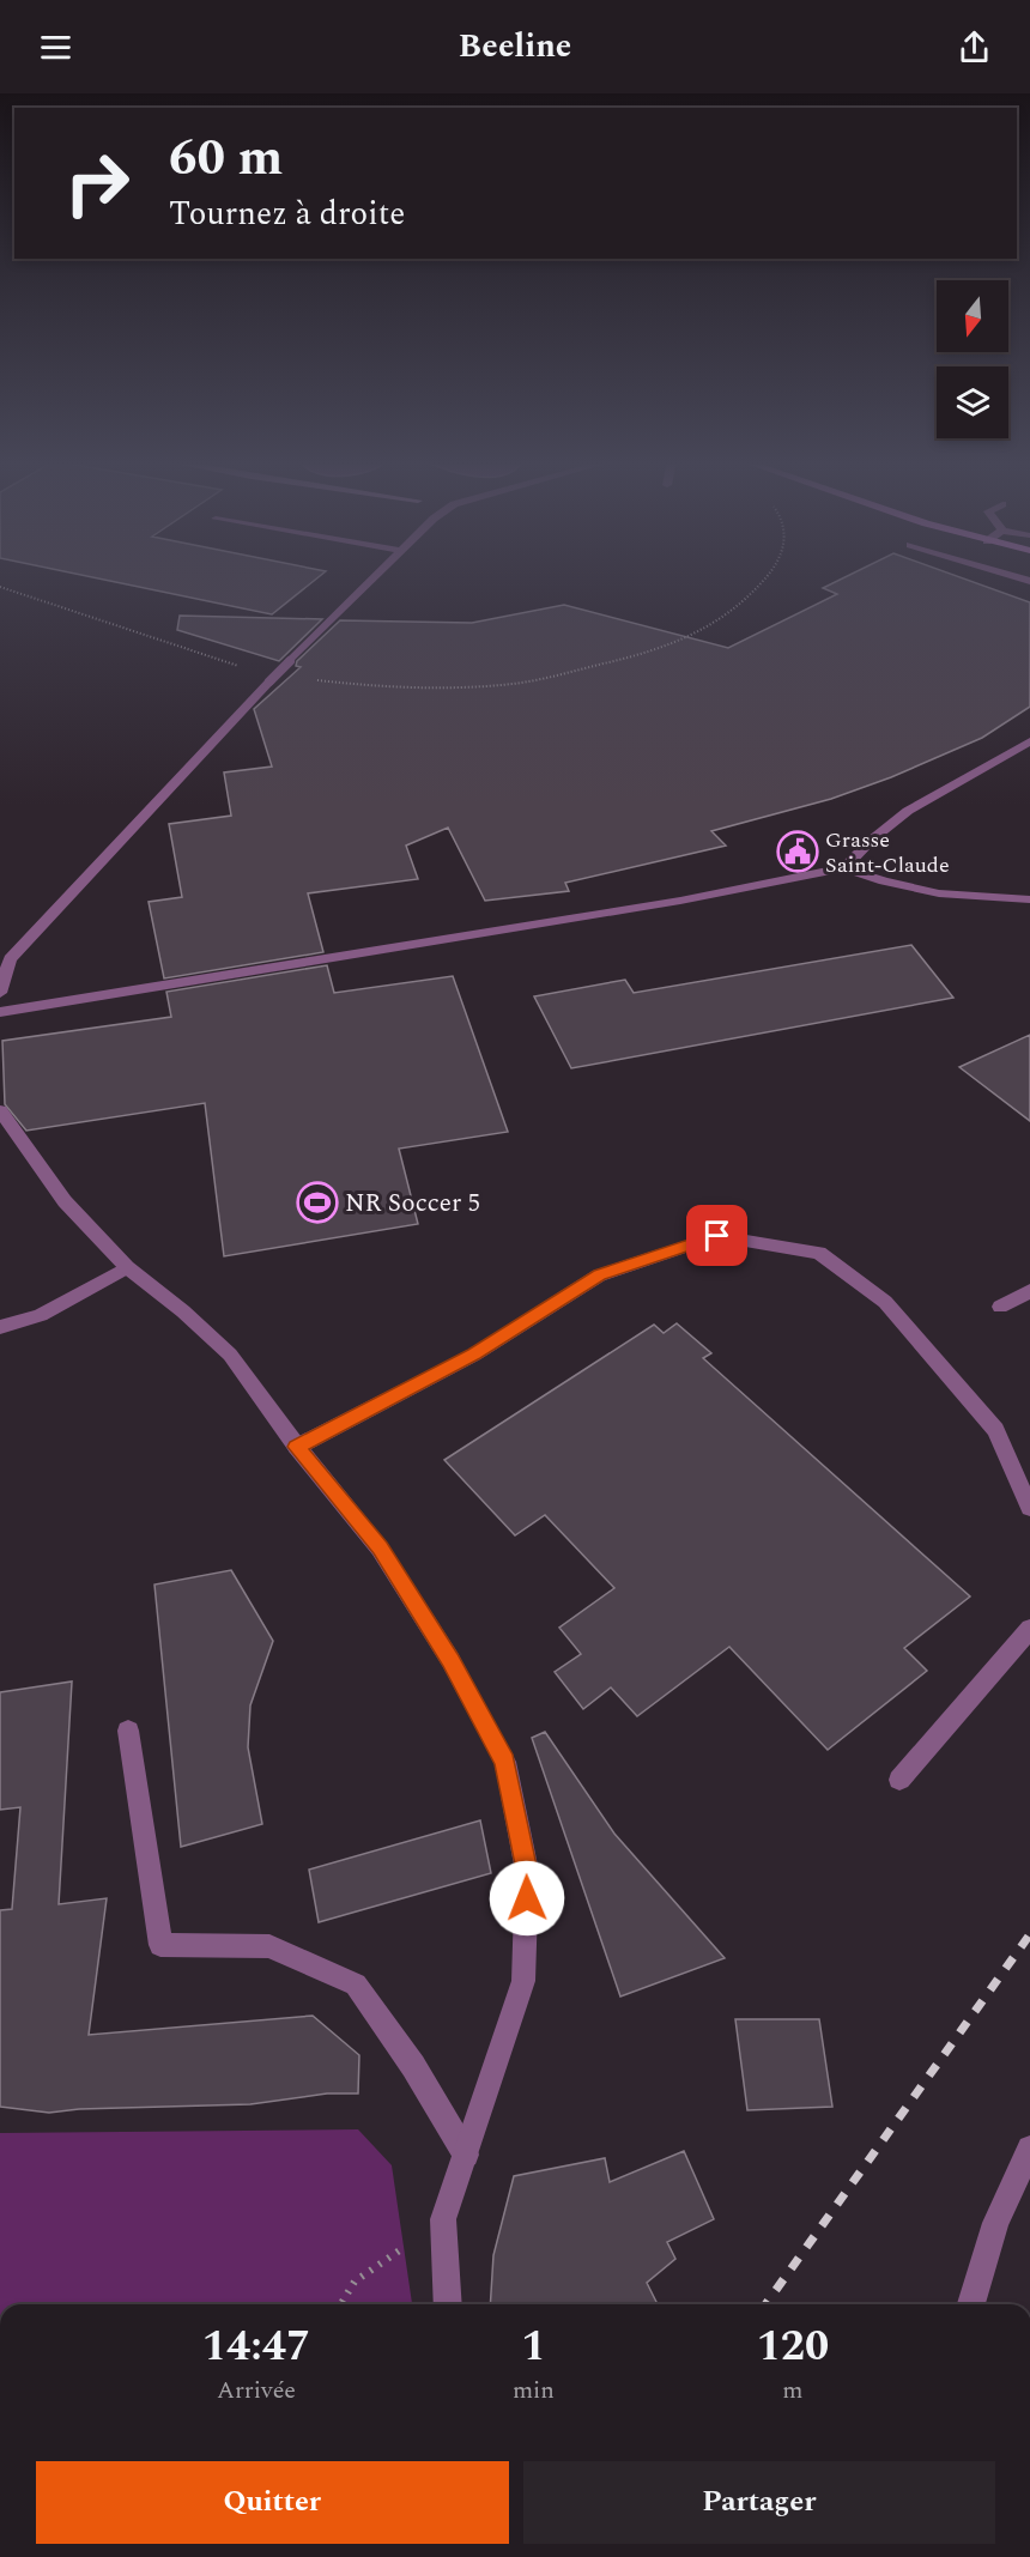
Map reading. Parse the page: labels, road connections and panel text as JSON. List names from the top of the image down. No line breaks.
{"places":{"public building":["Grasse Saint-Claude"],"sports":["NR Soccer 5"]},"north":"bottom","page":{"header":"Beeline","turn":["60 m","Tournez à droite"],"eta":["14:47","Arrivée","1","min","120","m"],"buttons":["Quitter","Partager"]}}
